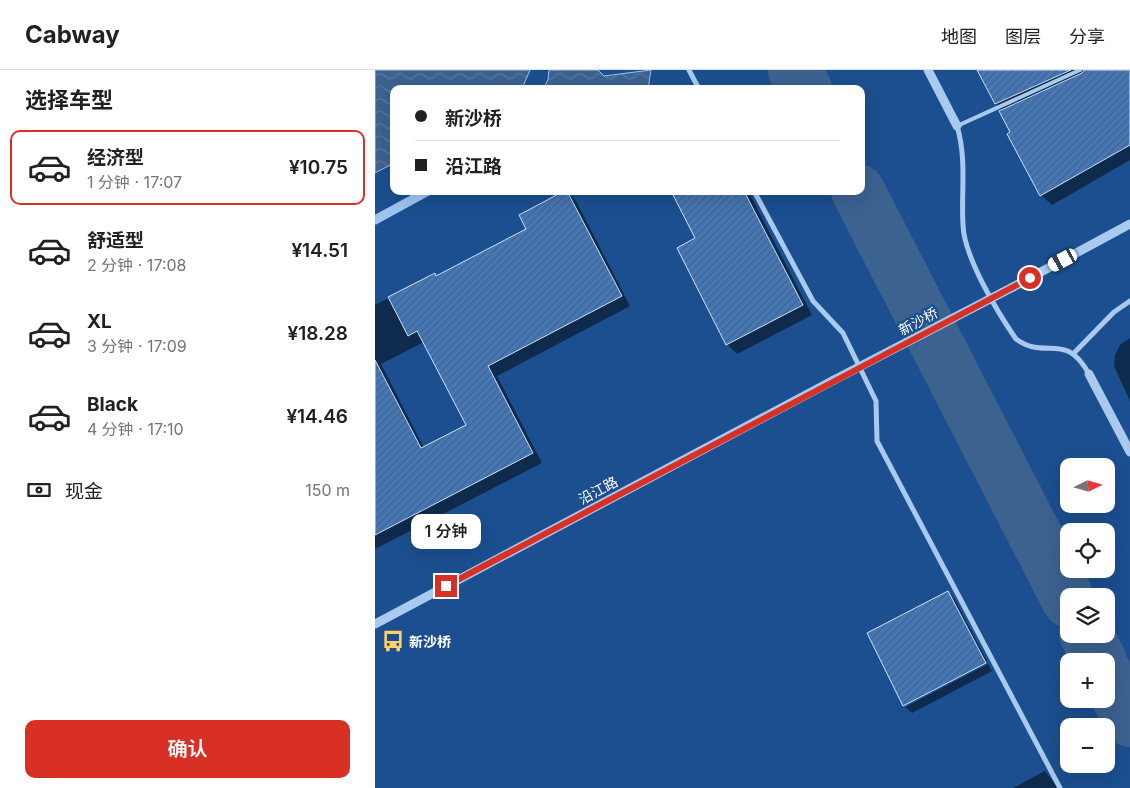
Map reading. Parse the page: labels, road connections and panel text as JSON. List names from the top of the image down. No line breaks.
{"streets":{"street":["新沙桥","沿江路"]},"crossings":[["新沙桥","沿江路"]],"places":{"bus stop":["新沙桥"]},"north":"right","page":{"header":"Cabway","nav":["地图","图层","分享"],"heading":"选择车型","banner":["新沙桥","沿江路"],"list":[{"name":"经济型","note":"1 分钟 · 17:07","value":"¥10.75"},{"name":"舒适型","note":"2 分钟 · 17:08","value":"¥14.51"},{"name":"XL","note":"3 分钟 · 17:09","value":"¥18.28"},{"name":"Black","note":"4 分钟 · 17:10","value":"¥14.46"}],"map_buttons":["+","−"],"pay":["现金","150 m"],"bubble":"1 分钟","buttons":"确认"}}
